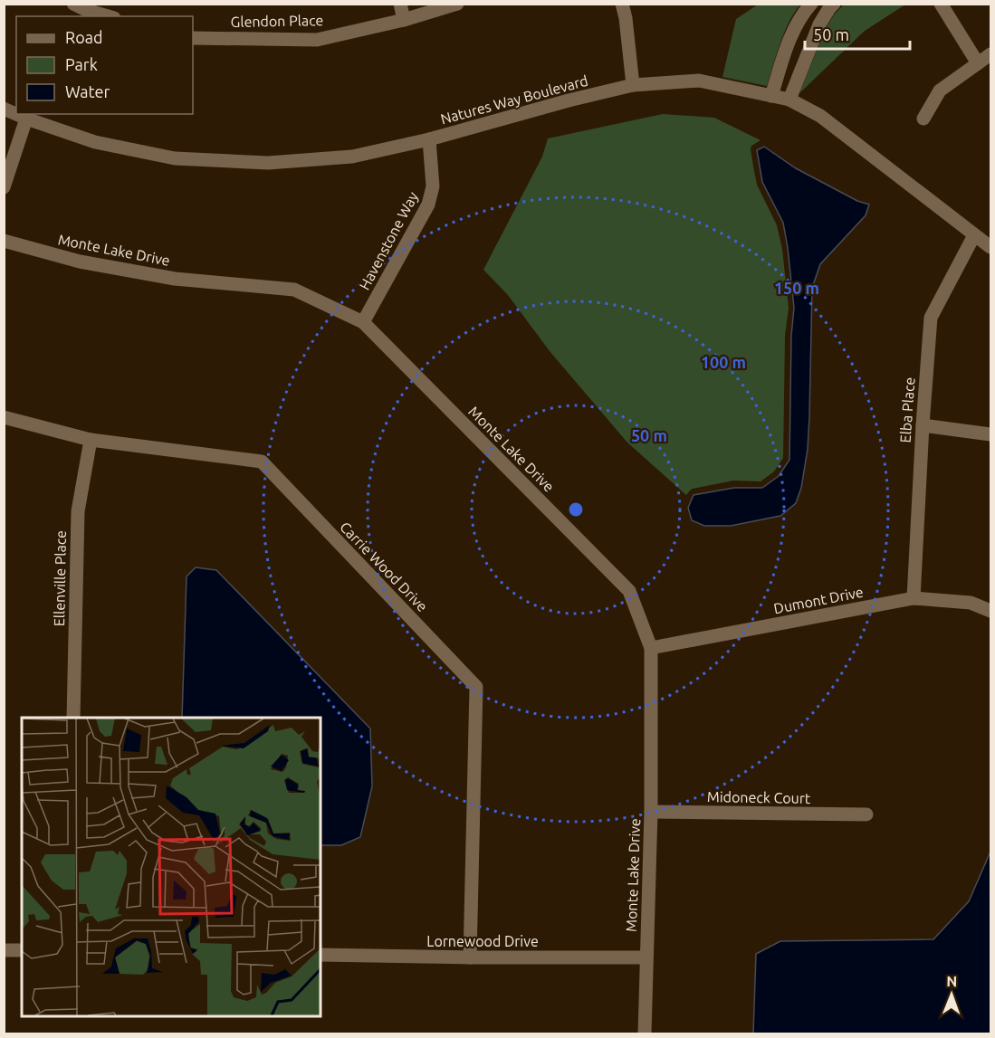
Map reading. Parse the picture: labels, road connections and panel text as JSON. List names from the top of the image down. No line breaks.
{"streets":{"street":["Glendon Place","Natures Way Boulevard","Havenstone Way","Monte Lake Drive","Elba Place","Carrie Wood Drive","Ellenville Place","Dumont Drive","Midoneck Court","Lornewood Drive"]},"crossings":[["Natures Way Boulevard","Havenstone Way"],["Natures Way Boulevard","Elba Place"],["Havenstone Way","Monte Lake Drive"],["Monte Lake Drive","Dumont Drive"],["Monte Lake Drive","Midoneck Court"],["Monte Lake Drive","Lornewood Drive"],["Elba Place","Dumont Drive"],["Carrie Wood Drive","Ellenville Place"],["Carrie Wood Drive","Lornewood Drive"]],"legend":["Road","Park","Water"],"scale_bar":"50 m","north":"top","rings":["150 m","100 m","50 m"]}
